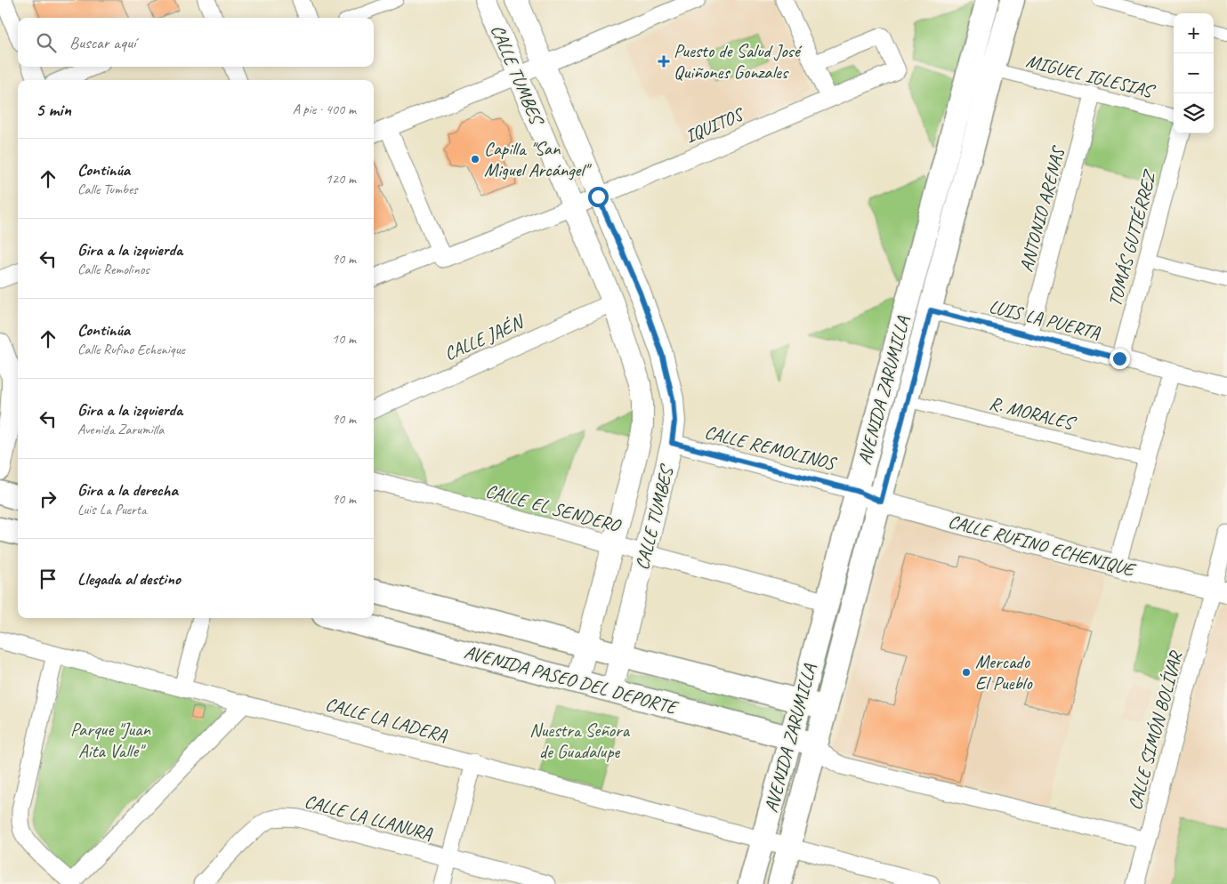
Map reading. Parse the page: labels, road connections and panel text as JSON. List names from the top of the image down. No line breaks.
{"streets":{"main road":["AVENIDA ZARUMILLA","AVENIDA PASEO DEL DEPORTE"],"street":["CALLE TUMBES","MIGUEL IGLESIAS","IQUITOS","ANTONIO ARENAS","TOMÁS GUTIÉRREZ","LUIS LA PUERTA","CALLE JAÉN","R. MORALES","CALLE REMOLINOS","CALLE EL SENDERO","CALLE RUFINO ECHENIQUE","CALLE LA LADERA","CALLE SIMÓN BOLÍVAR","CALLE LA LLANURA"]},"crossings":[["CALLE TUMBES","IQUITOS"],["CALLE TUMBES","CALLE JAÉN"],["CALLE TUMBES","CALLE REMOLINOS"],["CALLE TUMBES","CALLE EL SENDERO"],["CALLE TUMBES","AVENIDA PASEO DEL DEPORTE"],["MIGUEL IGLESIAS","ANTONIO ARENAS"],["MIGUEL IGLESIAS","AVENIDA ZARUMILLA"],["ANTONIO ARENAS","LUIS LA PUERTA"],["TOMÁS GUTIÉRREZ","LUIS LA PUERTA"],["LUIS LA PUERTA","AVENIDA ZARUMILLA"],["AVENIDA ZARUMILLA","R. MORALES"],["AVENIDA ZARUMILLA","CALLE REMOLINOS"],["AVENIDA ZARUMILLA","CALLE EL SENDERO"],["AVENIDA ZARUMILLA","CALLE RUFINO ECHENIQUE"],["AVENIDA ZARUMILLA","AVENIDA PASEO DEL DEPORTE"],["AVENIDA ZARUMILLA","CALLE LA LADERA"],["CALLE REMOLINOS","CALLE RUFINO ECHENIQUE"],["CALLE RUFINO ECHENIQUE","CALLE SIMÓN BOLÍVAR"]],"parks":["Parque \"Juan Aita Valle\"","Nuestra Señora de Guadalupe"],"places":{"health":["Puesto de Salud José Quiñones Gonzales"],"other":["Capilla \"San Miguel Arcángel\"","Mercado El Pueblo"]},"page":{"map_buttons":["+","−"],"search":"Buscar aquí","heading":["5 min","A pie · 400 m"],"list":[["Continúa","Calle Tumbes","120 m"],["Gira a la izquierda","Calle Remolinos","90 m"],["Continúa","Calle Rufino Echenique","10 m"],["Gira a la izquierda","Avenida Zarumilla","90 m"],["Gira a la derecha","Luis La Puerta","90 m"],"Llegada al destino"]}}
